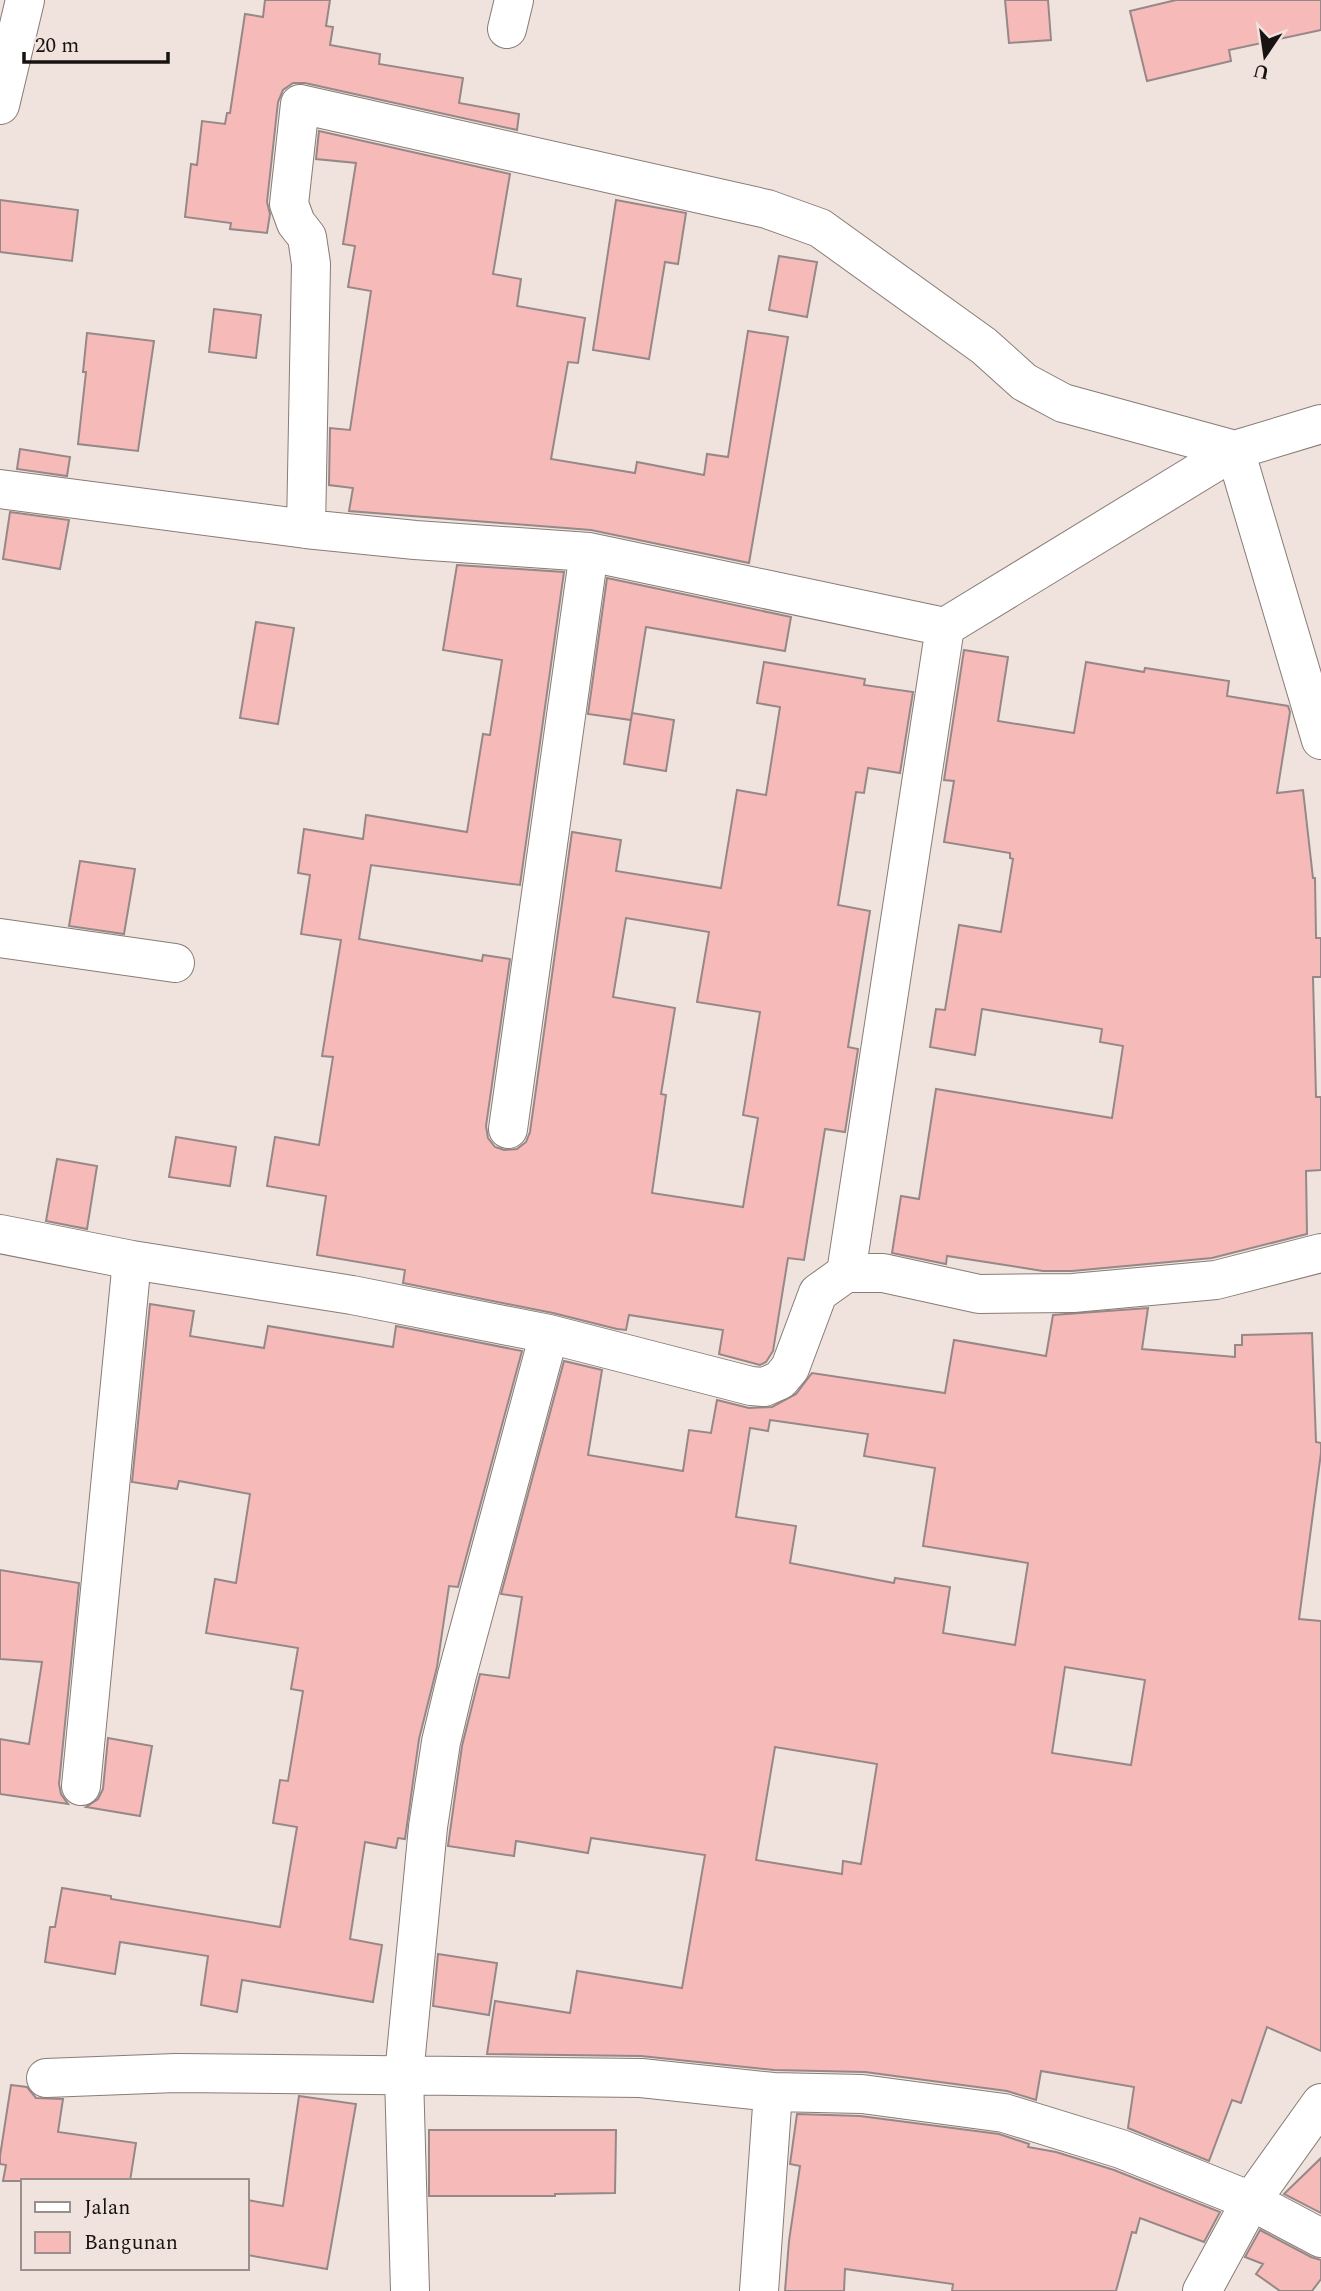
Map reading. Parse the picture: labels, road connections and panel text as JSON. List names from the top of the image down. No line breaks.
{"legend":["Jalan","Bangunan"],"scale_bar":"20 m","north":"bottom"}
